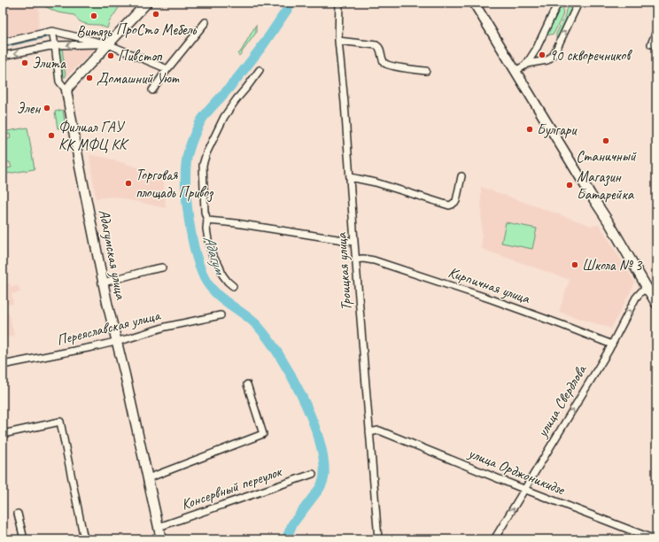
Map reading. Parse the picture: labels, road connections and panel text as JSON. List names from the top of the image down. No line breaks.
{"streets":{"main road":["Адагумская улица"],"street":["Троицкая улица","Кирпичная улица","Переяславская улица","улица Свердлова","улица Орджоникидзе","Консервный переулок"]},"crossings":[["Адагумская улица","Переяславская улица"],["Адагумская улица","Консервный переулок"],["Троицкая улица","Кирпичная улица"],["Троицкая улица","улица Орджоникидзе"],["Кирпичная улица","улица Свердлова"],["улица Свердлова","улица Орджоникидзе"]],"one_way":["улица Свердлова"],"water":["Адагум"],"places":["ПроСто Мебель","Витязь","90 скворечников","Пивстоп","Элита","Домашний Уют","Элен","Булгари","Филиал ГАУ КК МФЦ КК","Станичный","Торговая площадь Привоз","Магазин Батарейка","Школа № 3"]}
